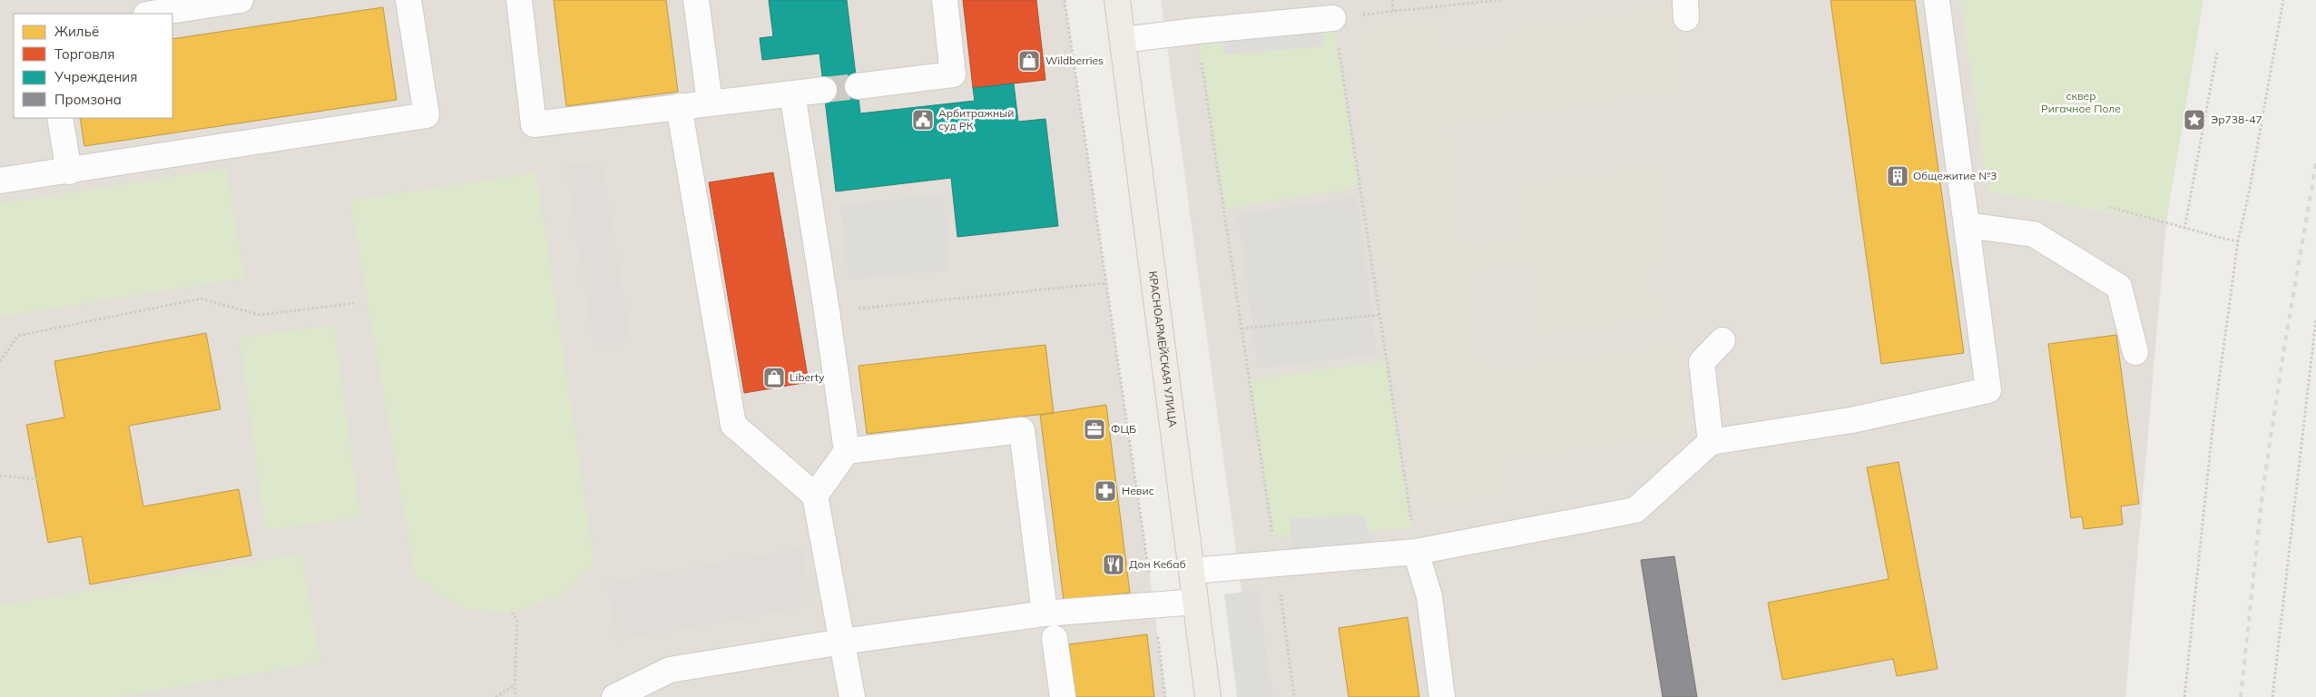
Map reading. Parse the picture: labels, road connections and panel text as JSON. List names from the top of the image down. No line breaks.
{"streets":{"main road":["КРАСНОАРМЕЙСКАЯ УЛИЦА"]},"parks":["сквер Ригачное Поле"],"places":{"shop":["Wildberries","Liberty"],"public building":["Арбитражный суд РК"],"place":["Эр738-47"],"building":["Общежитие №3"],"office":["ФЦБ"],"pharmacy":["Невис"],"restaurant":["Дон Кебаб"]},"legend":["Жильё","Торговля","Учреждения","Промзона"]}
